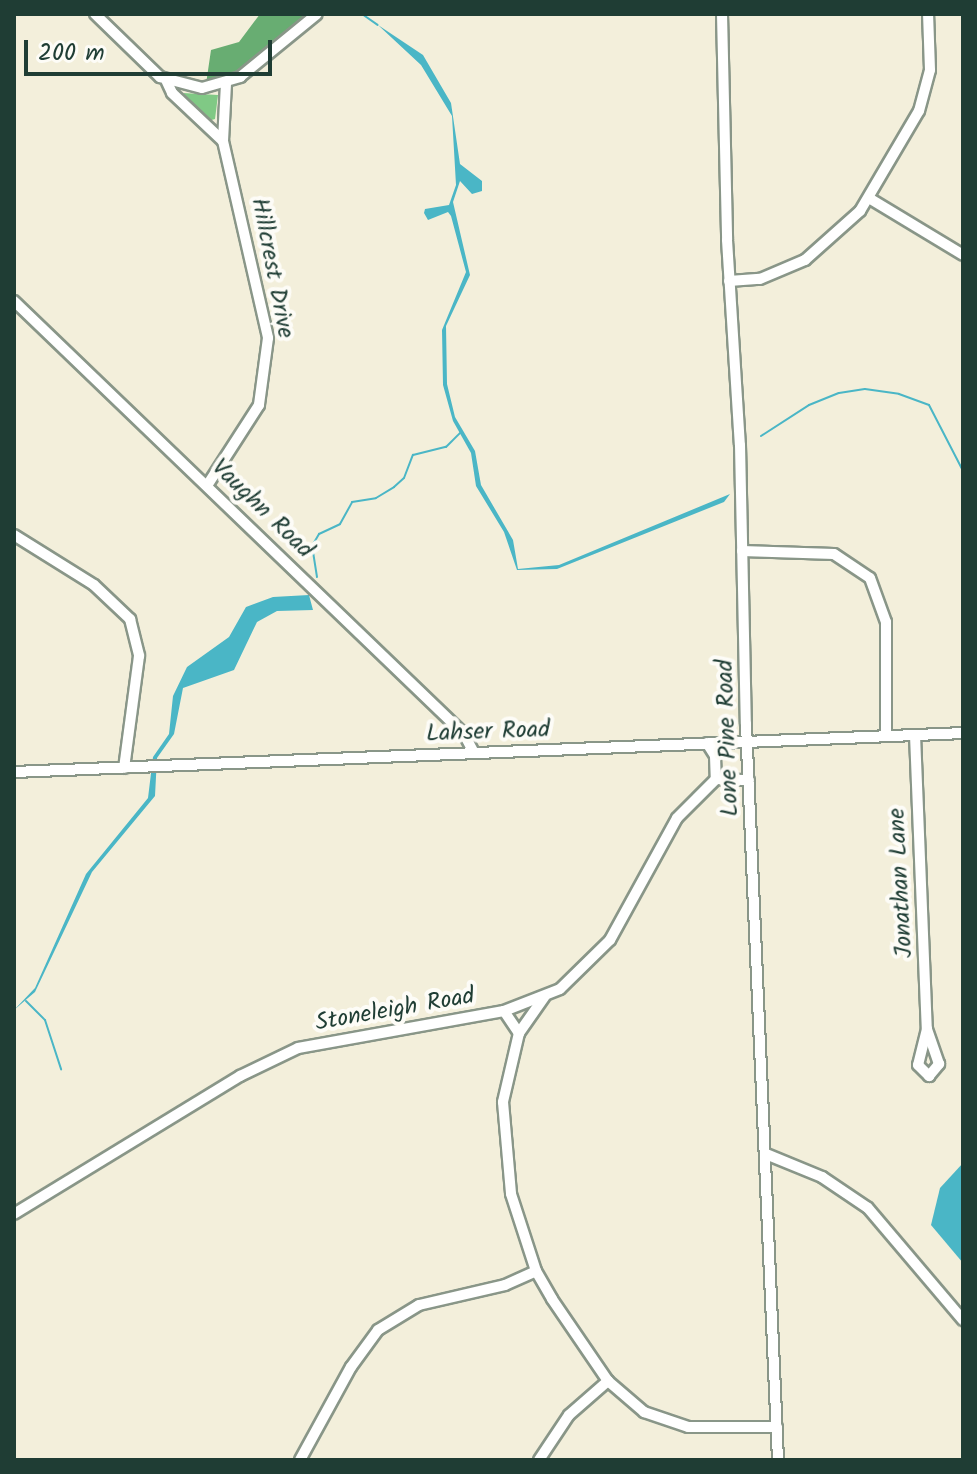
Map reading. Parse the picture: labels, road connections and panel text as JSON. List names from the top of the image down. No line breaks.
{"streets":{"street":["Hillcrest Drive","Vaughn Road","Lahser Road","Lone Pine Road","Jonathan Lane","Stoneleigh Road"]},"crossings":[["Hillcrest Drive","Vaughn Road"],["Vaughn Road","Lahser Road"],["Lahser Road","Lone Pine Road"],["Lahser Road","Jonathan Lane"]],"scale_bar":"200 m"}
